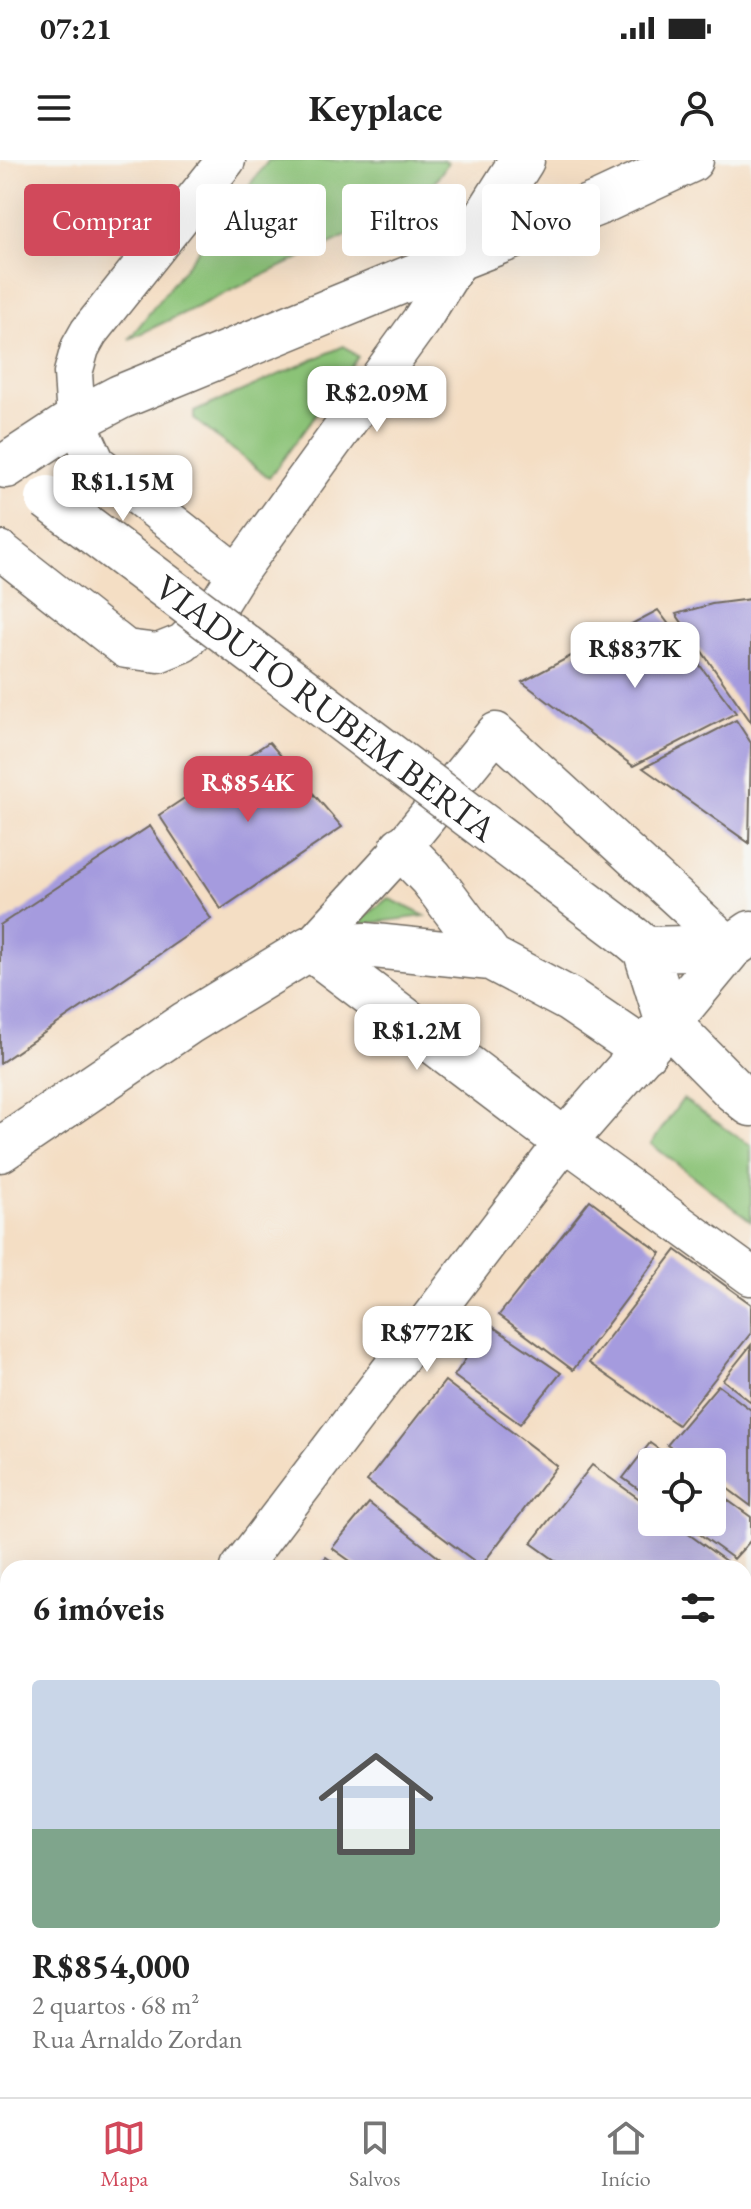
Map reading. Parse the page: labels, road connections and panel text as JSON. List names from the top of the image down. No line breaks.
{"streets":{"main road":["VIADUTO RUBEM BERTA"]},"page":{"status":"07:21","header":"Keyplace","chip":["Comprar","Alugar","Filtros","Novo"],"price":["R$2.09M","R$1.15M","R$837K","R$854K","R$1.2M","R$772K"],"heading":"6 imóveis","list":[{"name":"R$854,000","note":"2 quartos · 68 m² · Rua Arnaldo Zordan"}],"tabs":["Mapa","Salvos","Início"]}}
